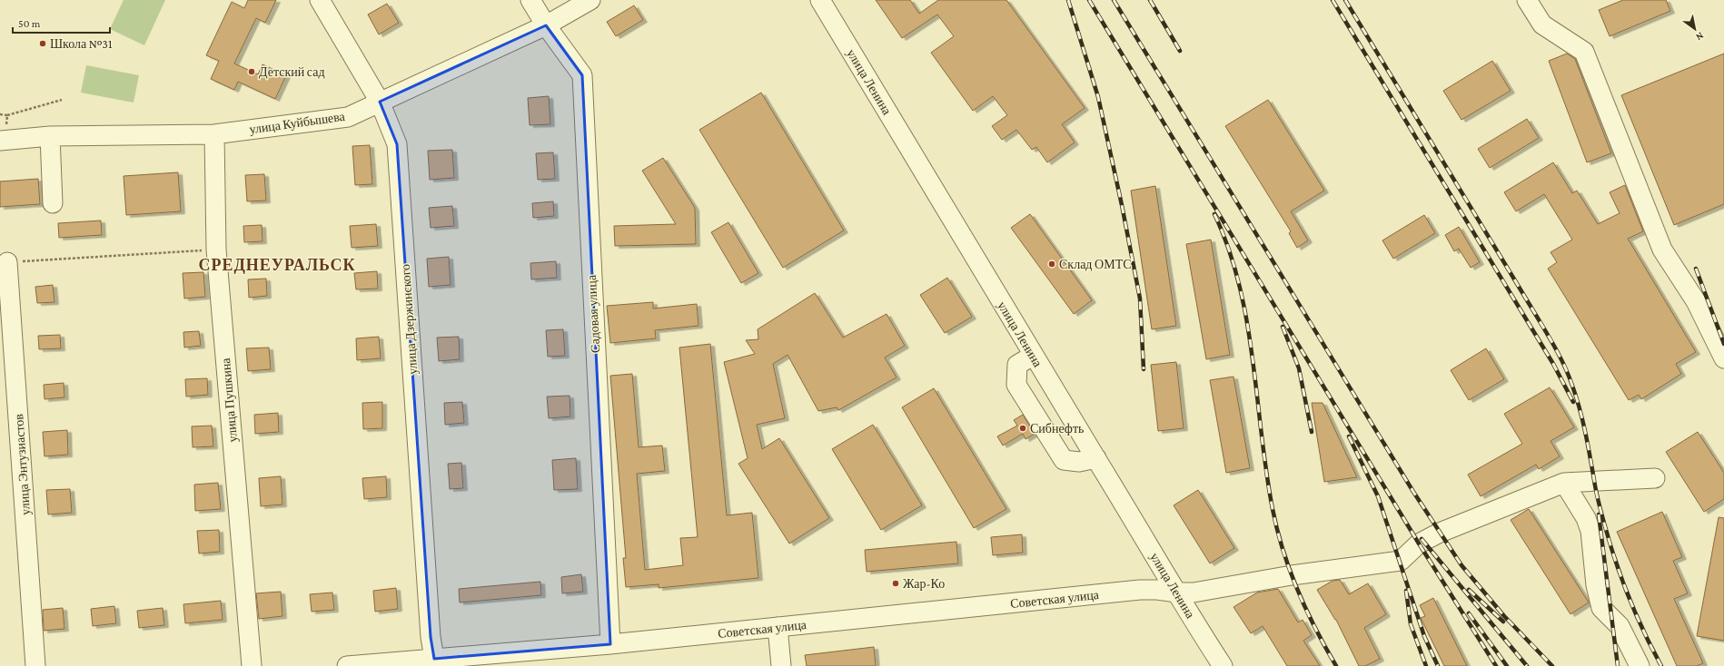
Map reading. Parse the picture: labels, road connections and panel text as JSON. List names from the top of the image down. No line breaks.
{"streets":{"street":["улица Ленина","улица Куйбышева","Садовая улица","улица Дзержинского","улица Пушкина","улица Энтузиастов","Советская улица"]},"crossings":[["улица Ленина","Советская улица"],["улица Куйбышева","Садовая улица"],["улица Куйбышева","улица Дзержинского"],["улица Куйбышева","улица Пушкина"],["Садовая улица","Советская улица"],["улица Дзержинского","Советская улица"]],"districts":["СРЕДНЕУРАЛЬСК"],"places":["Школа №31","Детский сад","Склад ОМТС","Сибнефть","Жар-Ко"],"scale_bar":"50 m","north":"bottom right"}
